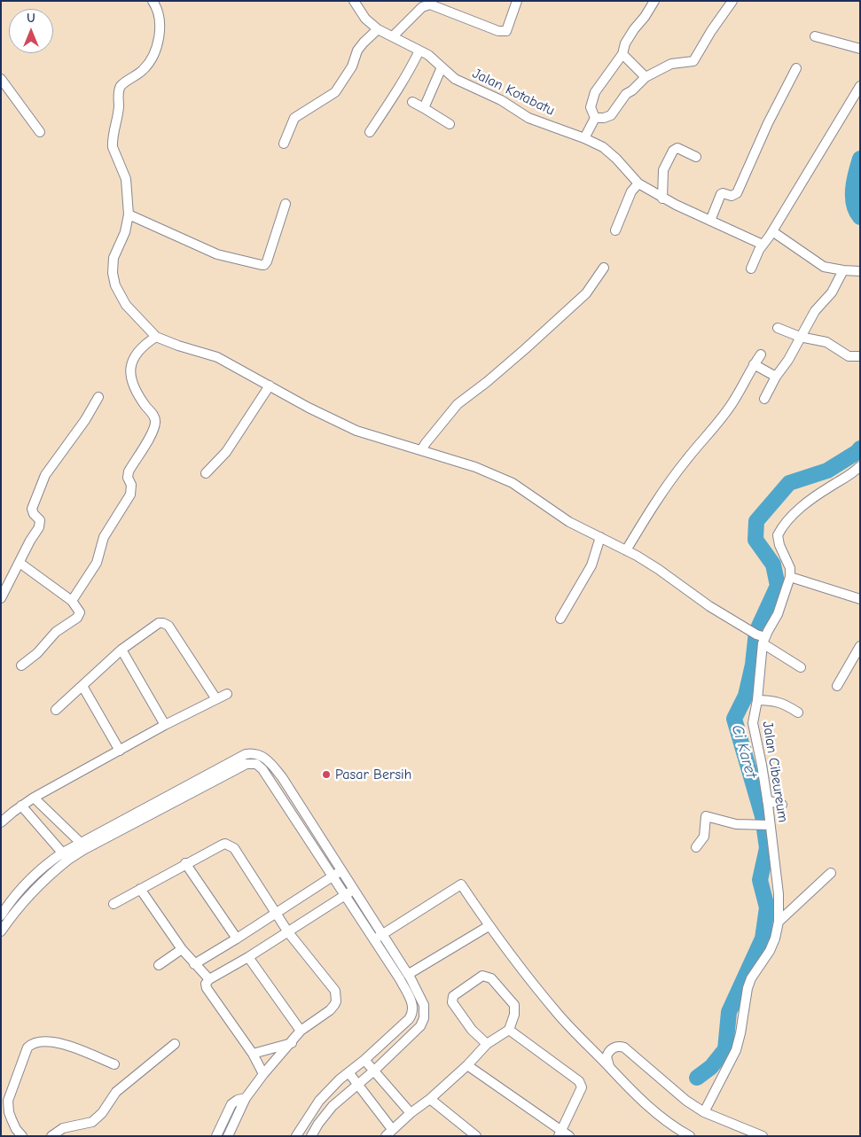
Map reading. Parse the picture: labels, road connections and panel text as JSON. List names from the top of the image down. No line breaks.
{"streets":{"street":["Jalan Kotabatu","Jalan Cibeureum"]},"water":["Ci Karet"],"places":["Pasar Bersih"],"north":"top"}
